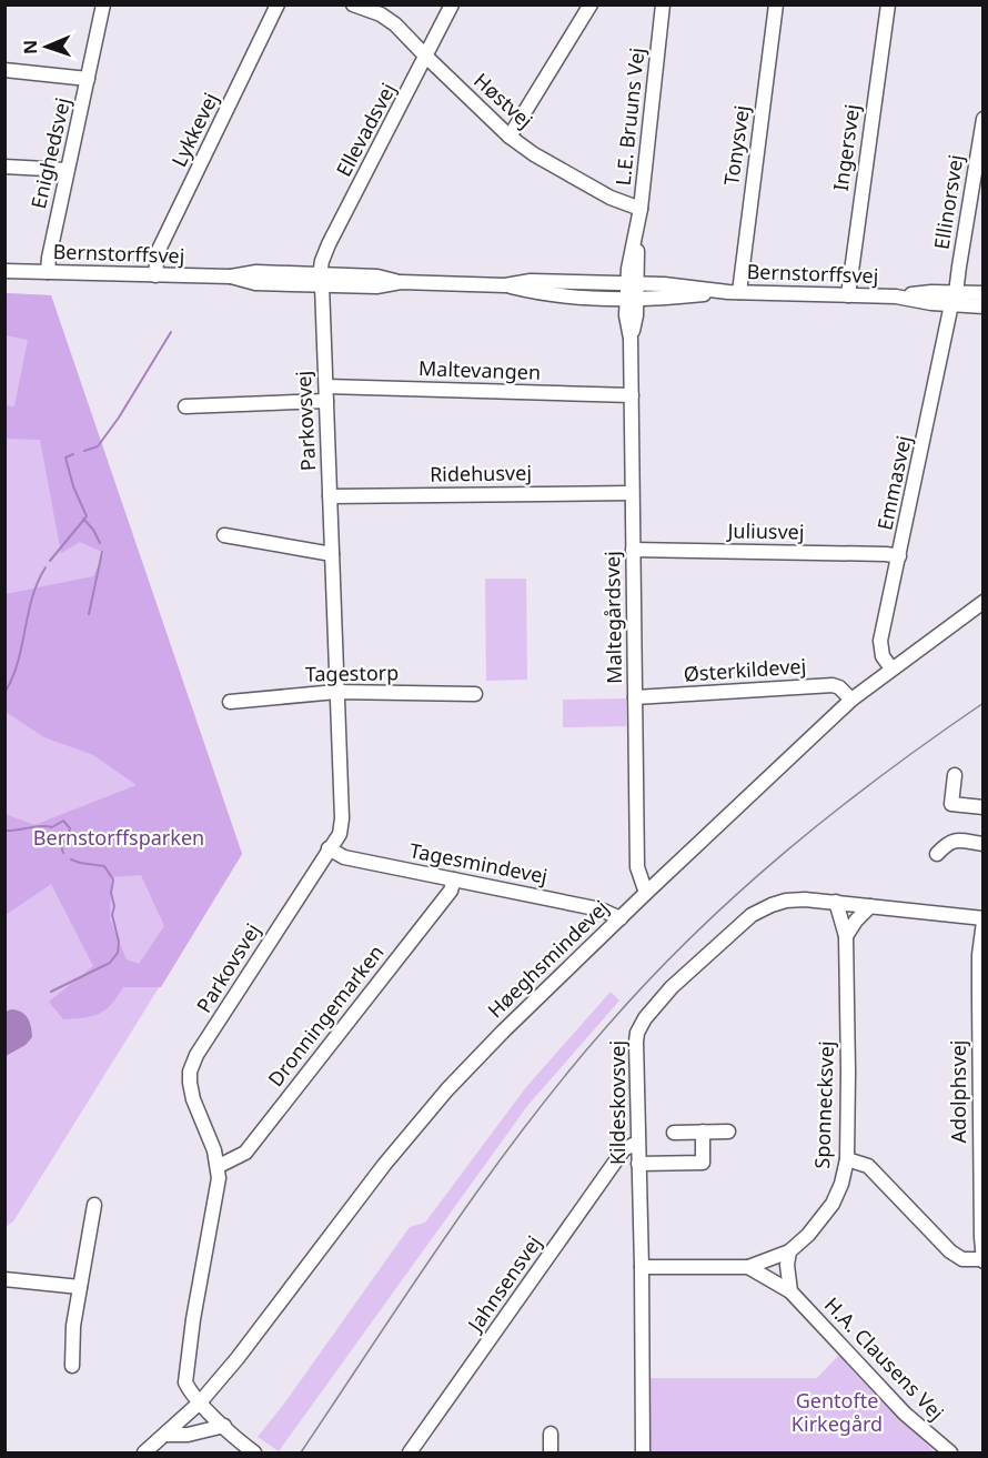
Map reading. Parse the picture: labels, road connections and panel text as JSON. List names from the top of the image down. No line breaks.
{"streets":{"street":["Høstvej","L.E. Bruuns Vej","Lykkevej","Ellevadsvej","Tonysvej","Ingersvej","Enighedsvej","Ellinorsvej","Bernstorffsvej","Maltevangen","Parkovsvej","Ridehusvej","Emmasvej","Juliusvej","Maltegårdsvej","Østerkildevej","Tagestorp","Tagesmindevej","Høeghsmindevej","Dronningemarken","Adolphsvej","Kildeskovsvej","Sponnecksvej","Jahnsensvej","H.A. Clausens Vej"]},"crossings":[["Høstvej","L.E. Bruuns Vej"],["Høstvej","Ellevadsvej"],["L.E. Bruuns Vej","Bernstorffsvej"],["L.E. Bruuns Vej","Maltegårdsvej"],["Lykkevej","Bernstorffsvej"],["Ellevadsvej","Bernstorffsvej"],["Ellevadsvej","Parkovsvej"],["Tonysvej","Bernstorffsvej"],["Ingersvej","Bernstorffsvej"],["Enighedsvej","Bernstorffsvej"],["Ellinorsvej","Bernstorffsvej"],["Ellinorsvej","Emmasvej"],["Bernstorffsvej","Parkovsvej"],["Bernstorffsvej","Emmasvej"],["Bernstorffsvej","Maltegårdsvej"],["Maltevangen","Parkovsvej"],["Maltevangen","Maltegårdsvej"],["Parkovsvej","Ridehusvej"],["Parkovsvej","Tagestorp"],["Parkovsvej","Tagesmindevej"],["Parkovsvej","Høeghsmindevej"],["Parkovsvej","Dronningemarken"],["Ridehusvej","Maltegårdsvej"],["Emmasvej","Juliusvej"],["Emmasvej","Høeghsmindevej"],["Juliusvej","Maltegårdsvej"],["Maltegårdsvej","Østerkildevej"],["Maltegårdsvej","Høeghsmindevej"],["Østerkildevej","Høeghsmindevej"],["Tagesmindevej","Høeghsmindevej"],["Tagesmindevej","Dronningemarken"],["Adolphsvej","Kildeskovsvej"],["Kildeskovsvej","Sponnecksvej"],["Kildeskovsvej","Jahnsensvej"],["Sponnecksvej","H.A. Clausens Vej"]],"parks":["Bernstorffsparken","Gentofte Kirkegård"],"north":"left"}
